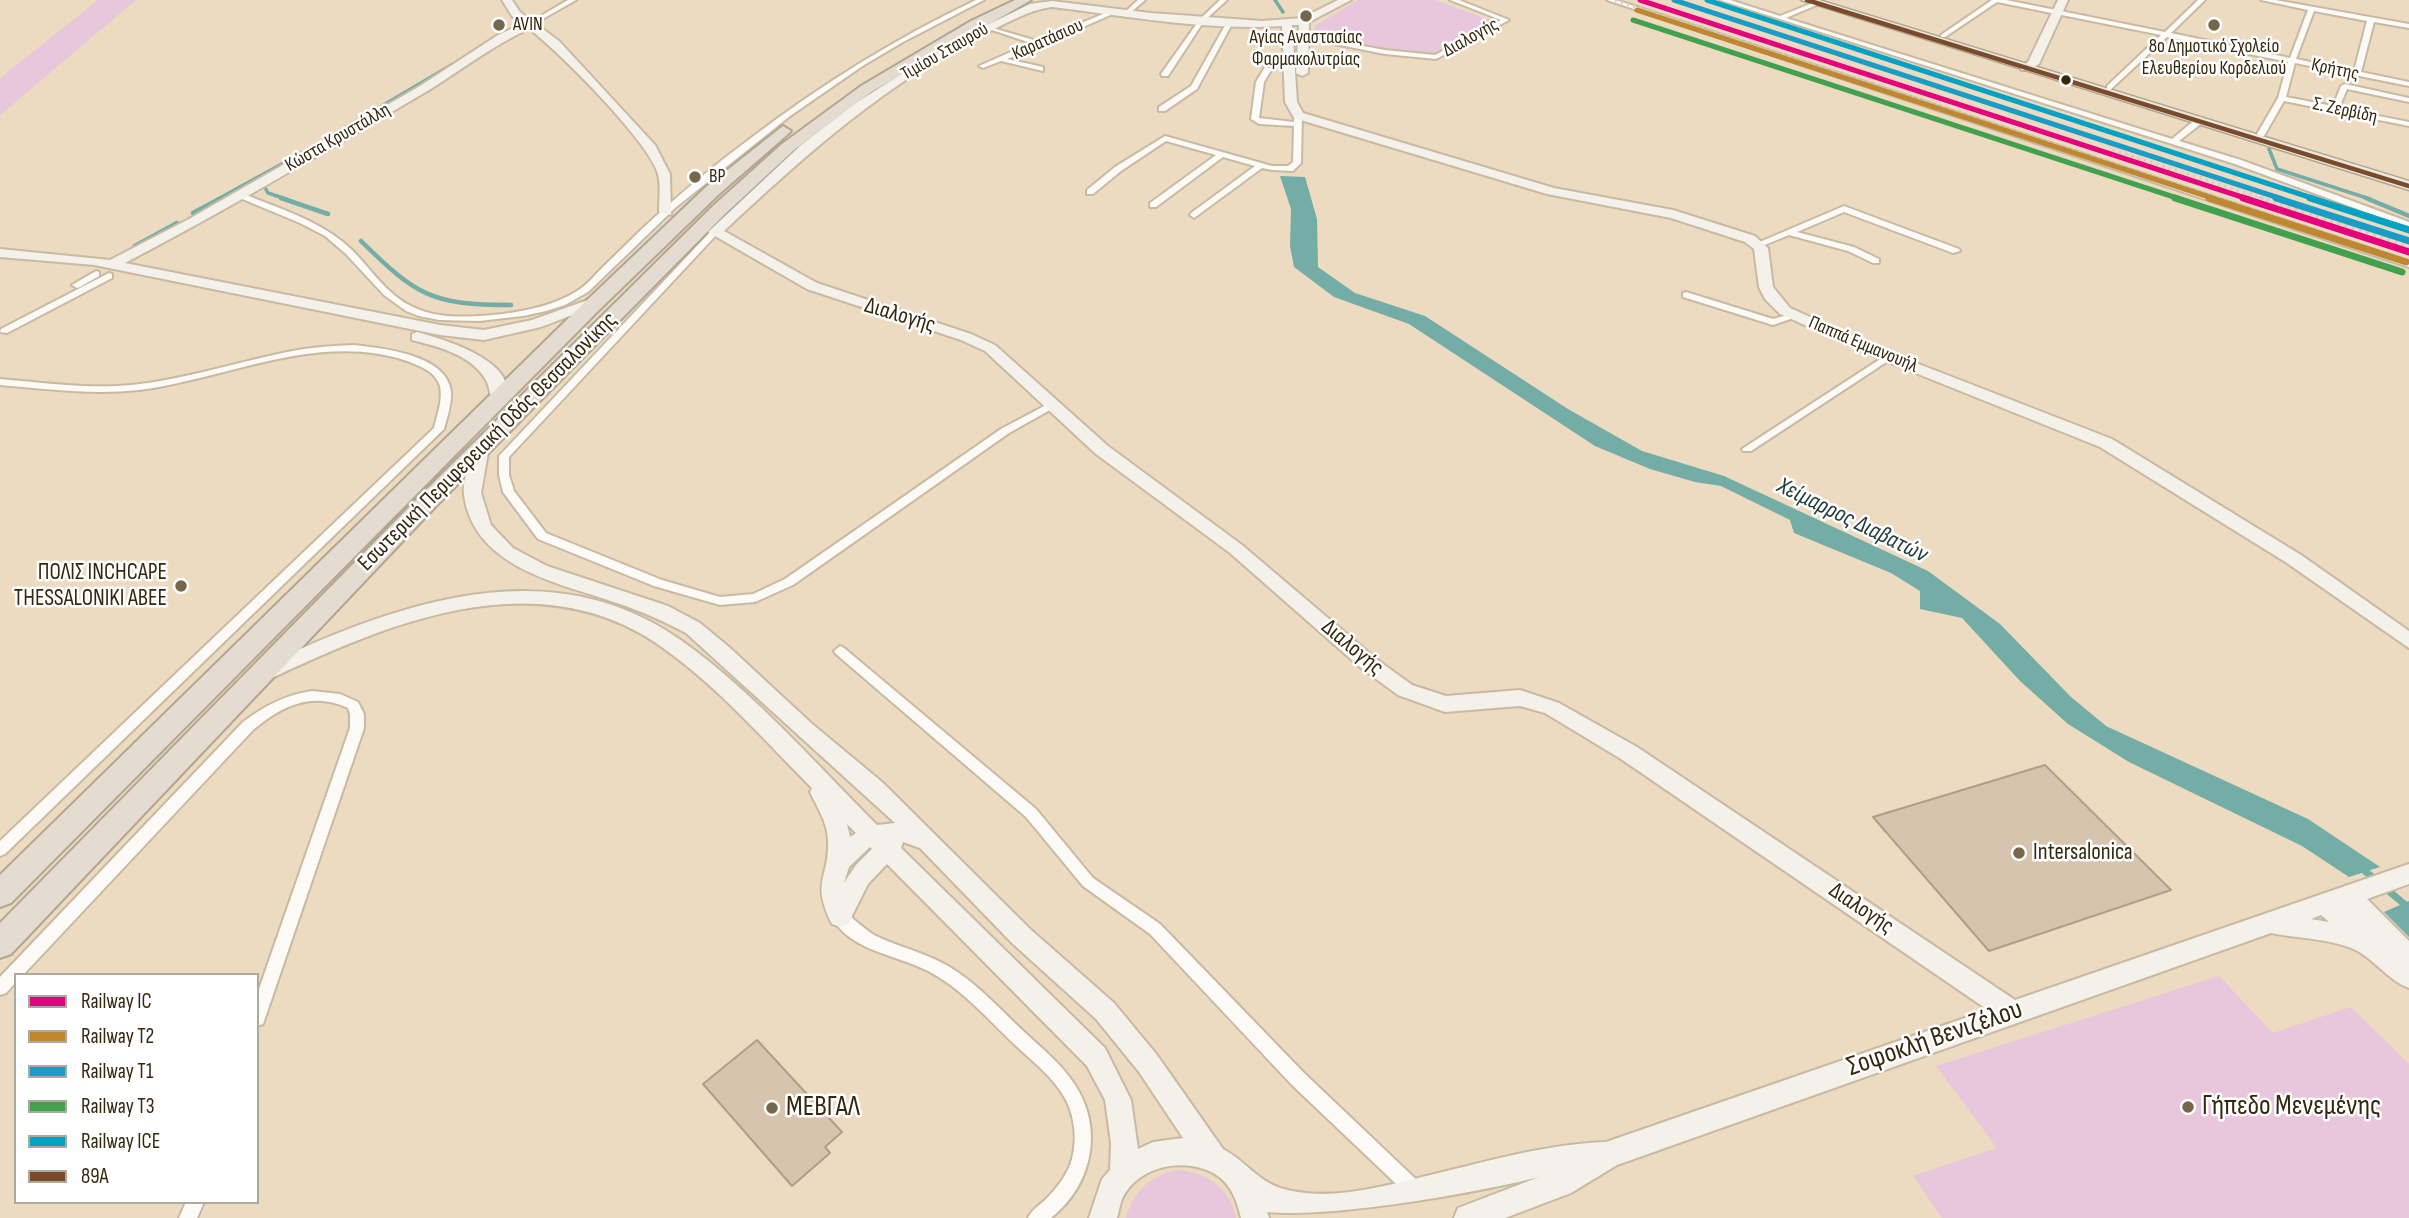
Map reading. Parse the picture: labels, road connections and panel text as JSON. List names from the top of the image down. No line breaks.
{"streets":{"highway":["Εσωτερική Περιφερειακή Οδός Θεσσαλονίκης"],"street":["Διαλογής","Καρατάσιου","Τιμίου Σταυρού","Κρήτης","Σ. Ζερβίδη","Κώστα Κρυστάλλη","Παππά Εμμανουήλ","Σοφοκλή Βενιζέλου"]},"crossings":[["Διαλογής","Τιμίου Σταυρού"],["Διαλογής","Σοφοκλή Βενιζέλου"],["Καρατάσιου","Τιμίου Σταυρού"],["Τιμίου Σταυρού","Εσωτερική Περιφερειακή Οδός Θεσσαλονίκης"]],"water":["Χείμαρρος Διαβατών"],"places":["Αγίας Αναστασίας Φαρμακολυτρίας","AVIN","8ο Δημοτικό Σχολείο Ελευθερίου Κορδελιού","BP","ΠΟΛΙΣ INCHCAPE THESSALONIKI ΑΒΕΕ","Intersalonica","Γήπεδο Μενεμένης","ΜΕΒΓΑΛ"],"lines":["rail line IC","rail line T1","rail line ICE","transit line 89Α","rail line T2","rail line T3"],"legend":["Railway IC","Railway T2","Railway T1","Railway T3","Railway ICE","89Α"]}
